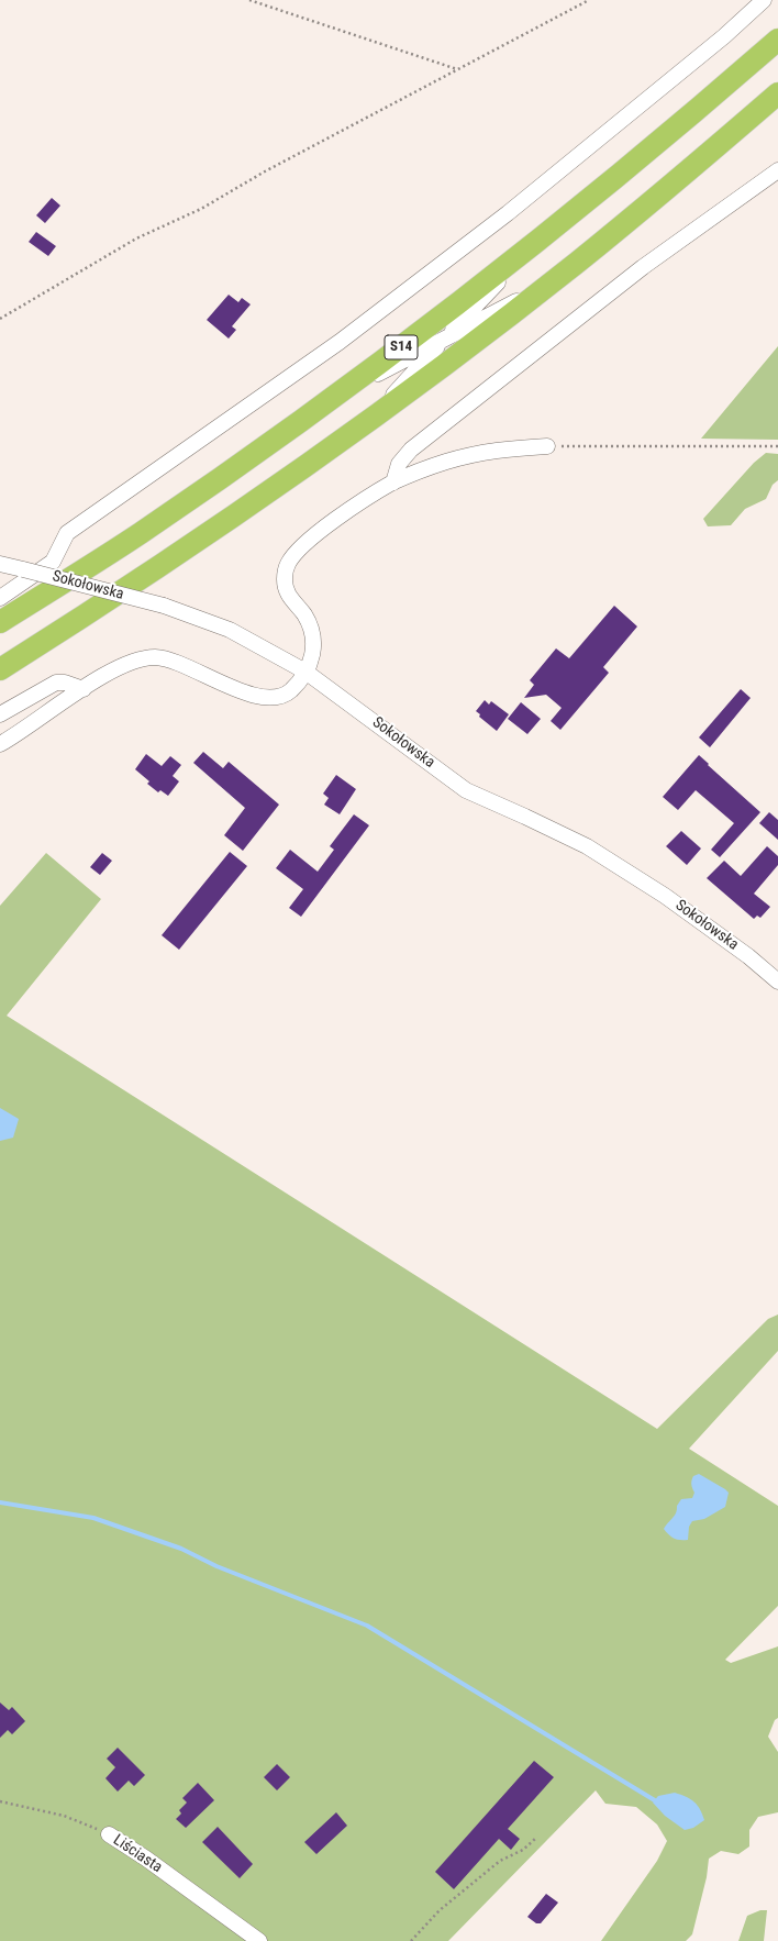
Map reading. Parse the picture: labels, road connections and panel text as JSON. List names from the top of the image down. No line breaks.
{"streets":{"highway":["S14"],"street":["Sokołowska","Liściasta"]}}
